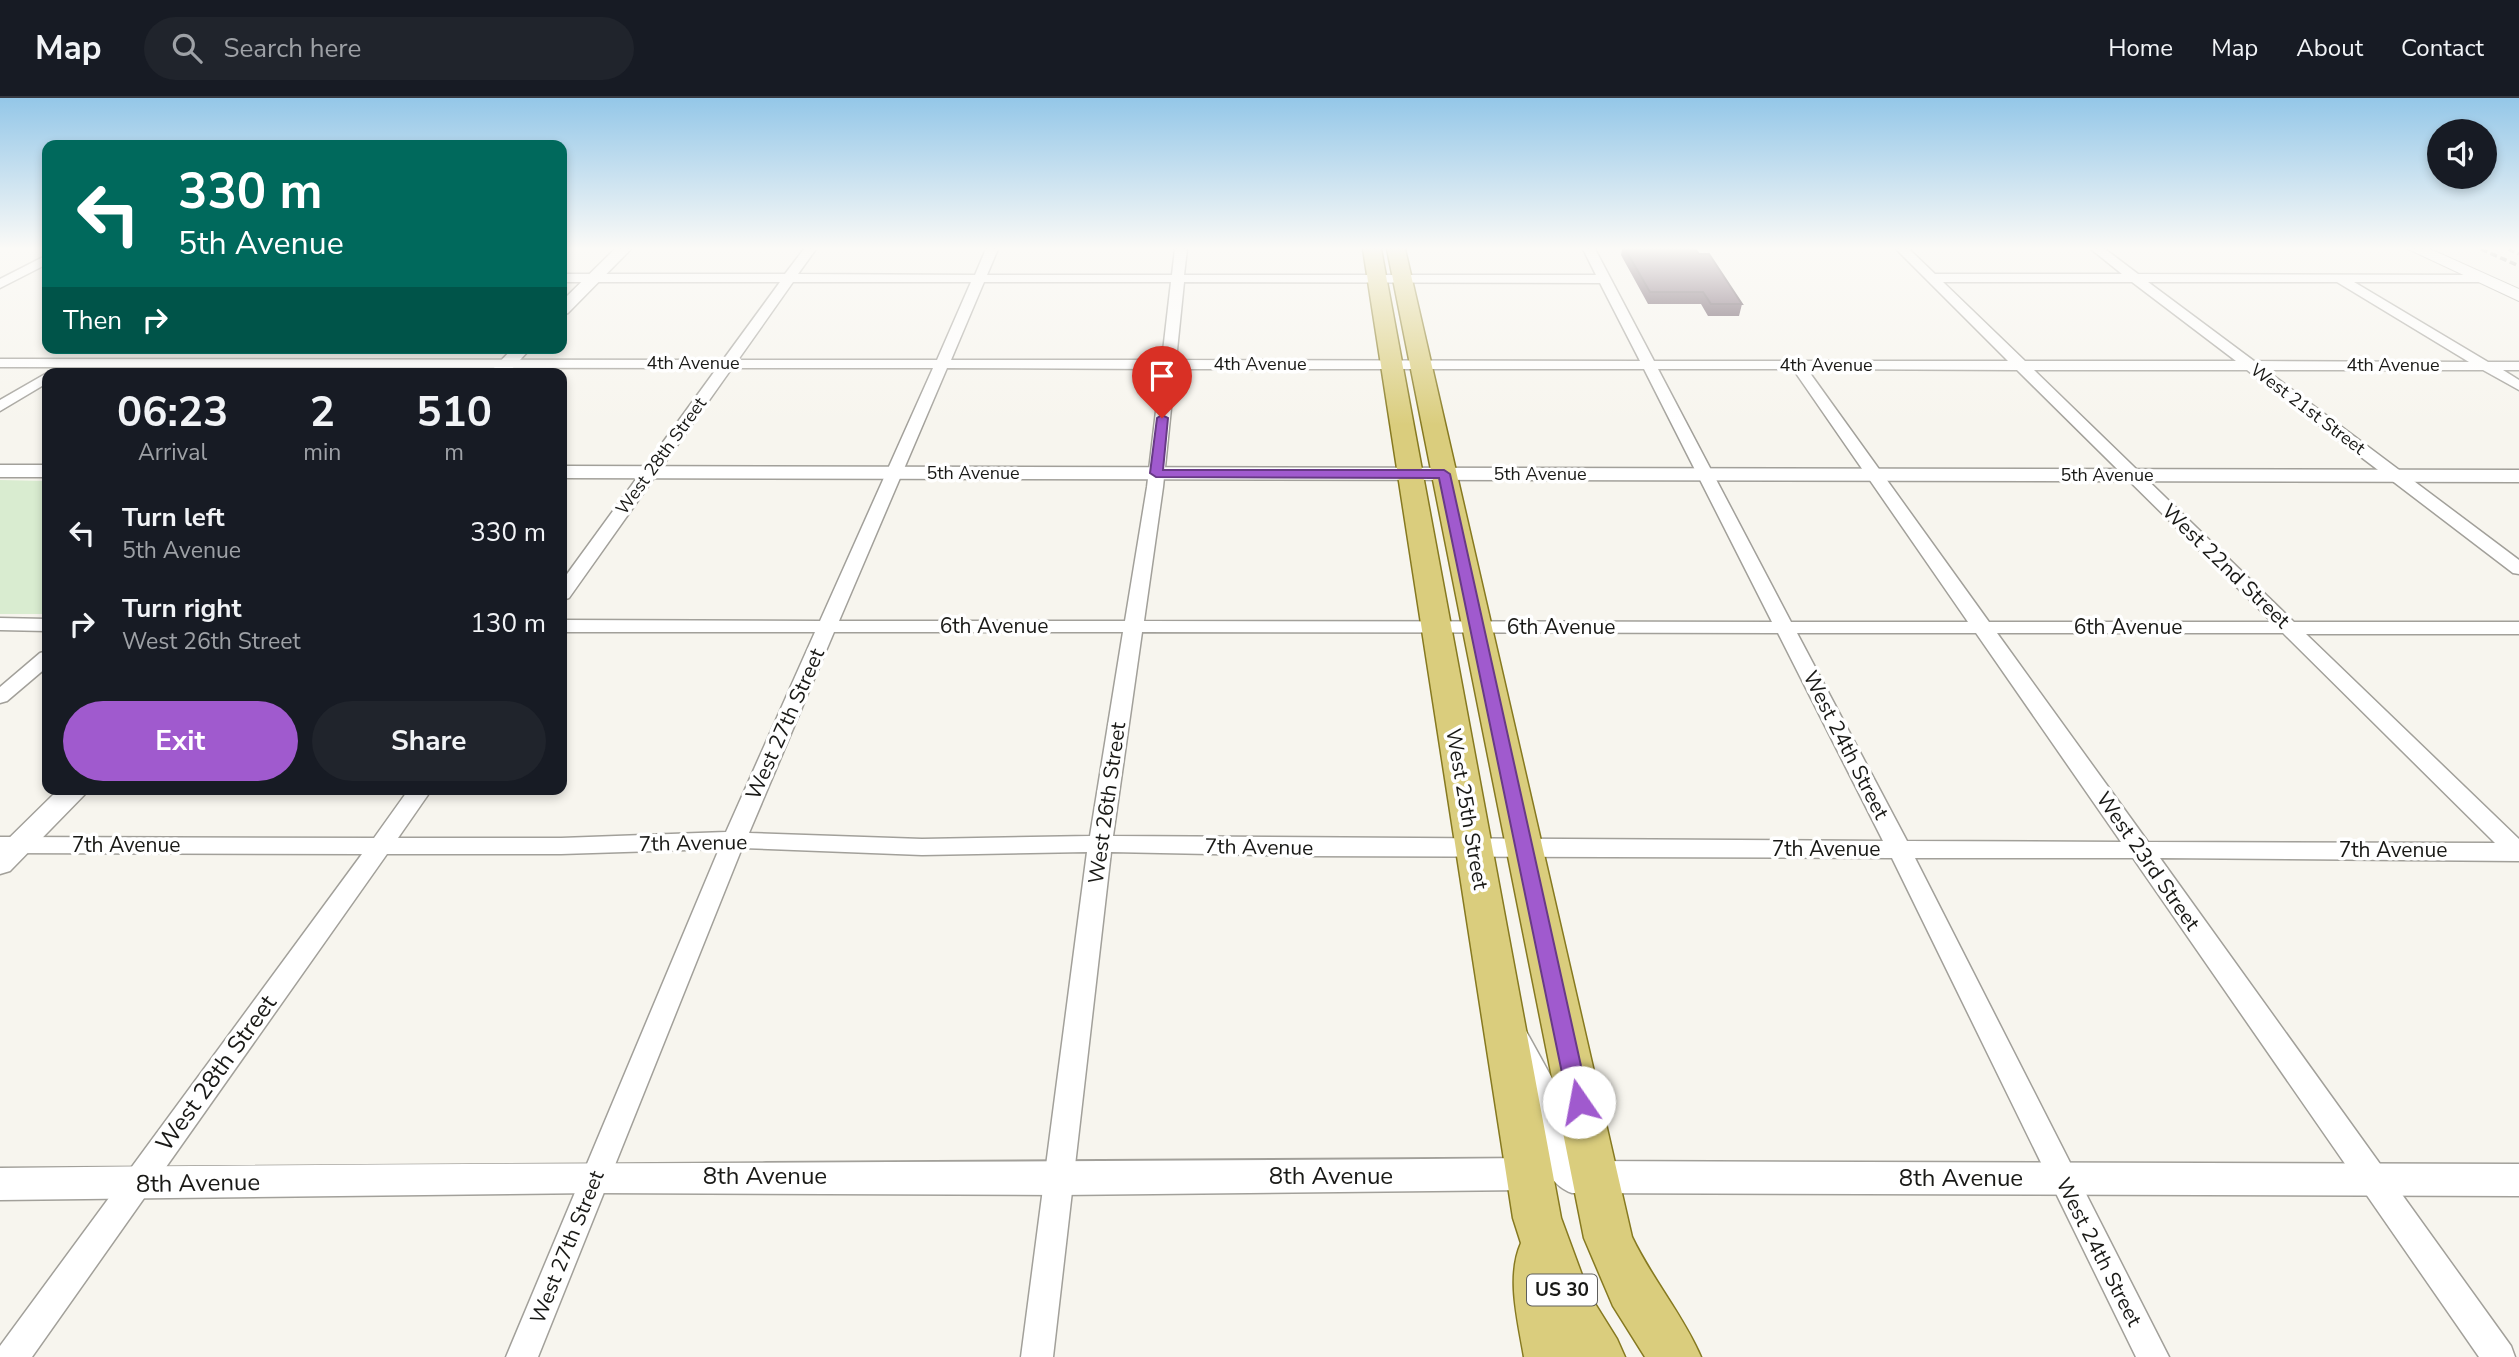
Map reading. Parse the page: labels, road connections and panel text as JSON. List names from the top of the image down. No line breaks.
{"streets":{"main road":["West 25th Street","US 30"],"street":["4th Avenue","West 21st Street","West 28th Street","5th Avenue","West 22nd Street","6th Avenue","West 27th Street","West 24th Street","West 26th Street","7th Avenue","West 23rd Street","8th Avenue"]},"crossings":[["4th Avenue","West 21st Street"],["4th Avenue","West 28th Street"],["4th Avenue","West 22nd Street"],["4th Avenue","West 27th Street"],["4th Avenue","West 24th Street"],["4th Avenue","West 26th Street"],["4th Avenue","West 25th Street"],["4th Avenue","West 23rd Street"],["West 21st Street","5th Avenue"],["West 28th Street","5th Avenue"],["West 28th Street","7th Avenue"],["West 28th Street","8th Avenue"],["5th Avenue","West 22nd Street"],["5th Avenue","West 27th Street"],["5th Avenue","West 24th Street"],["5th Avenue","West 26th Street"],["5th Avenue","West 25th Street"],["5th Avenue","West 23rd Street"],["West 22nd Street","6th Avenue"],["West 22nd Street","7th Avenue"],["6th Avenue","West 27th Street"],["6th Avenue","West 24th Street"],["6th Avenue","West 26th Street"],["6th Avenue","West 25th Street"],["6th Avenue","West 23rd Street"],["West 27th Street","7th Avenue"],["West 27th Street","8th Avenue"],["West 24th Street","7th Avenue"],["West 24th Street","8th Avenue"],["West 26th Street","7th Avenue"],["West 26th Street","8th Avenue"],["West 25th Street","7th Avenue"],["West 25th Street","8th Avenue"],["7th Avenue","West 23rd Street"],["West 23rd Street","8th Avenue"]],"page":{"header":"Map","search":"Search here","nav":["Home","Map","About","Contact"],"turn":["330 m","5th Avenue"],"then":"Then","eta":["06:23","Arrival","2","min","510","m"],"list":[{"name":"Turn left","note":"5th Avenue","value":"330 m"},{"name":"Turn right","note":"West 26th Street","value":"130 m"}],"buttons":["Exit","Share"]}}
